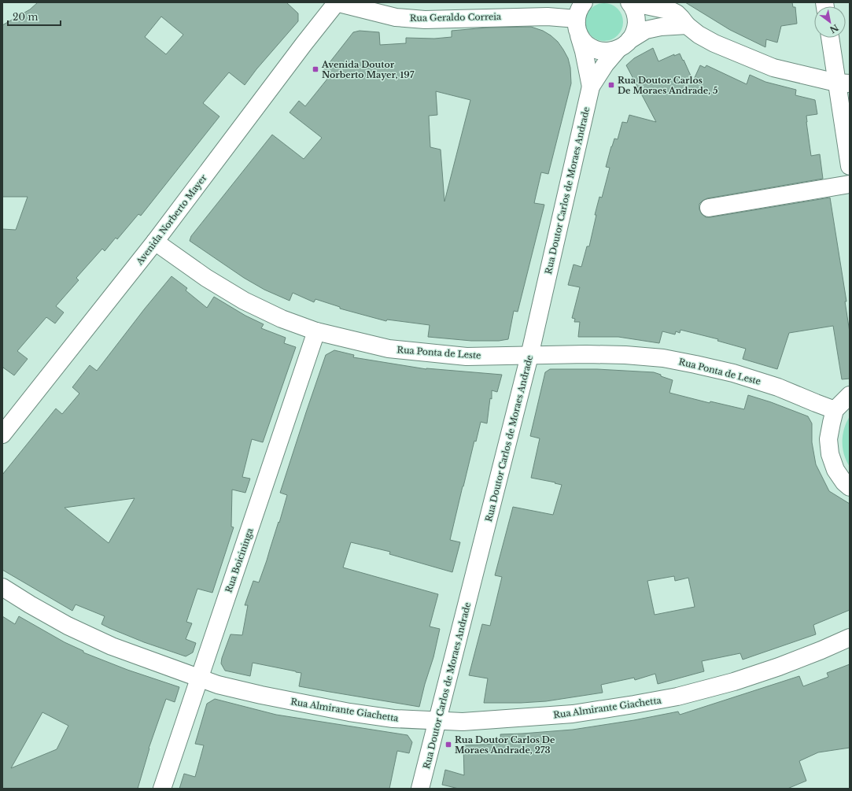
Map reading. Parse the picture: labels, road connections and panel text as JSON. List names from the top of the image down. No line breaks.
{"streets":{"street":["Rua Geraldo Correia","Rua Doutor Carlos de Moraes Andrade","Avenida Norberto Mayer","Rua Ponta de Leste","Rua Boicininga","Rua Almirante Giachetta"]},"crossings":[["Rua Geraldo Correia","Rua Doutor Carlos de Moraes Andrade"],["Rua Geraldo Correia","Avenida Norberto Mayer"],["Rua Doutor Carlos de Moraes Andrade","Rua Ponta de Leste"],["Rua Doutor Carlos de Moraes Andrade","Rua Almirante Giachetta"],["Avenida Norberto Mayer","Rua Ponta de Leste"],["Rua Ponta de Leste","Rua Boicininga"],["Rua Boicininga","Rua Almirante Giachetta"]],"places":{"transit":["Avenida Doutor Norberto Mayer, 197","Rua Doutor Carlos De Moraes Andrade, 5","Rua Doutor Carlos De Moraes Andrade, 273"]},"scale_bar":"20 m","north":"bottom right"}
